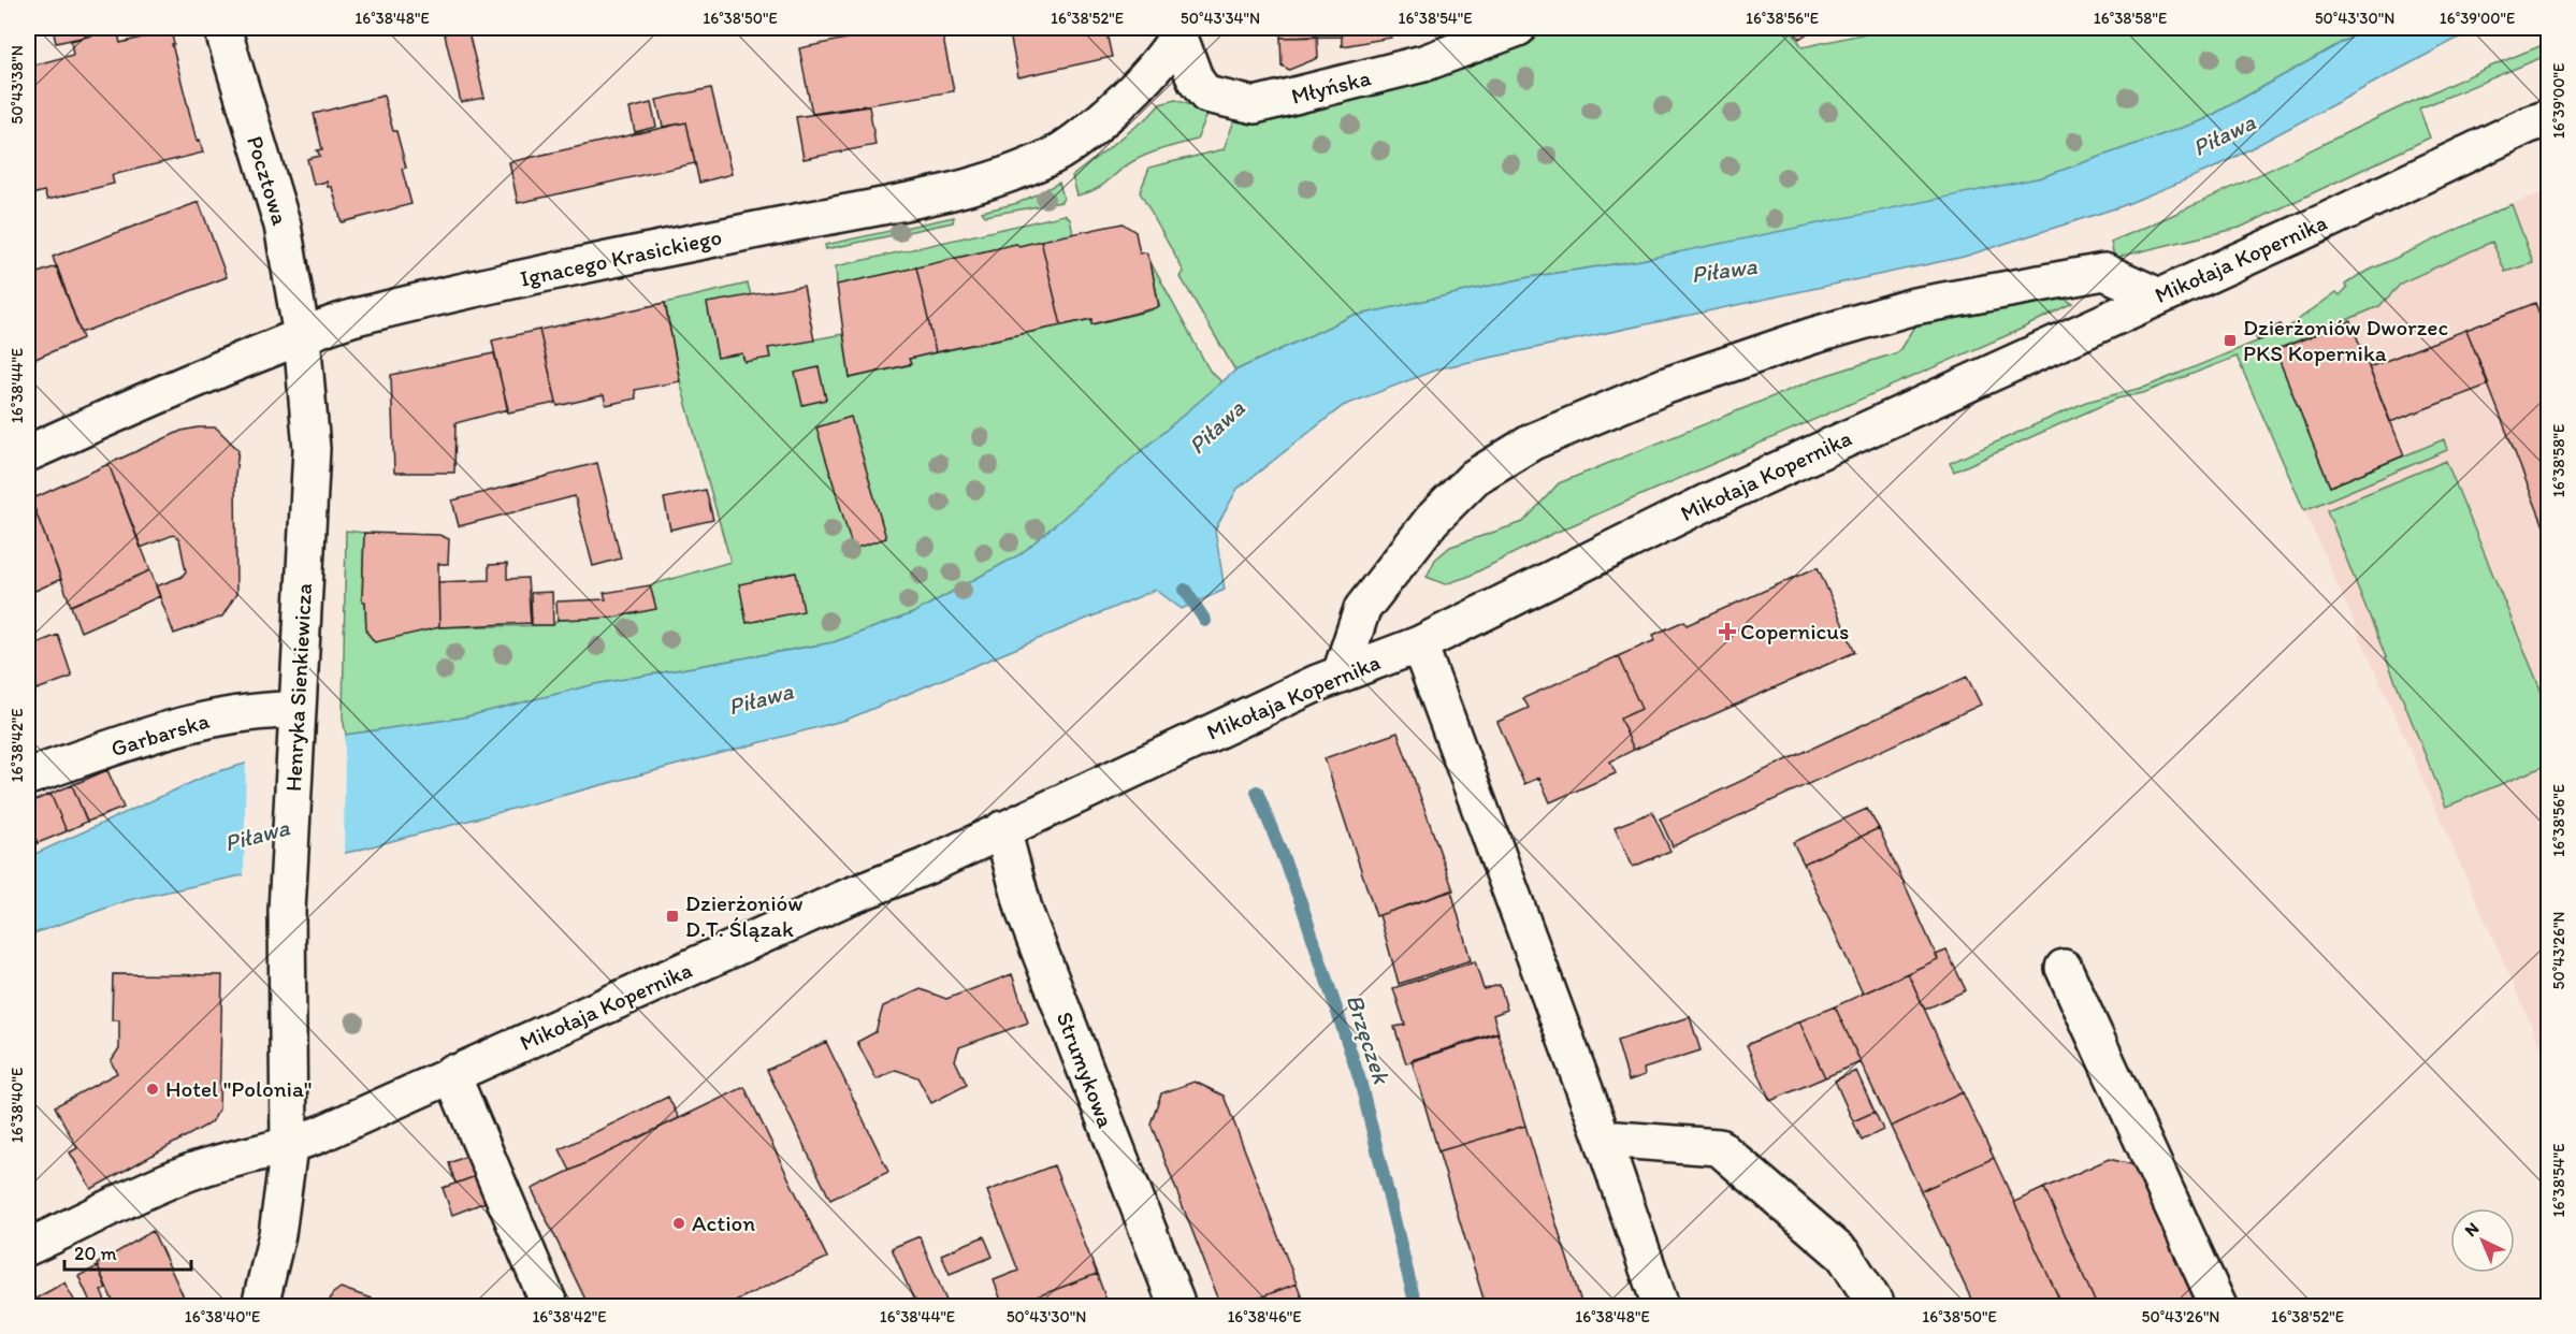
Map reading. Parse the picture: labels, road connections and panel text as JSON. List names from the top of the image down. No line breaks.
{"streets":{"street":["Młyńska","Pocztowa","Ignacego Krasickiego","Mikołaja Kopernika","Henryka Sienkiewicza","Garbarska","Strumykowa"]},"crossings":[["Młyńska","Ignacego Krasickiego"],["Pocztowa","Ignacego Krasickiego"],["Pocztowa","Henryka Sienkiewicza"],["Ignacego Krasickiego","Henryka Sienkiewicza"],["Mikołaja Kopernika","Henryka Sienkiewicza"],["Mikołaja Kopernika","Strumykowa"],["Henryka Sienkiewicza","Garbarska"]],"water":["Piława","Brzęczek"],"places":{"transit":["Dzierżoniów Dworzec PKS Kopernika","Dzierżoniów D.T. Ślązak"],"health":["Copernicus"],"other":["Hotel \"Polonia\"","Action"]},"scale_bar":"20 m","north":"top left","coordinates":["16°38'48\"E","16°38'50\"E","16°38'52\"E","50°43'34\"N","16°38'54\"E","16°38'56\"E","16°38'58\"E","50°43'30\"N","16°39'00\"E","50°43'38\"N","16°38'44\"E","16°38'42\"E","50°43'26\"N","16°38'40\"E","16°38'46\"E"]}
